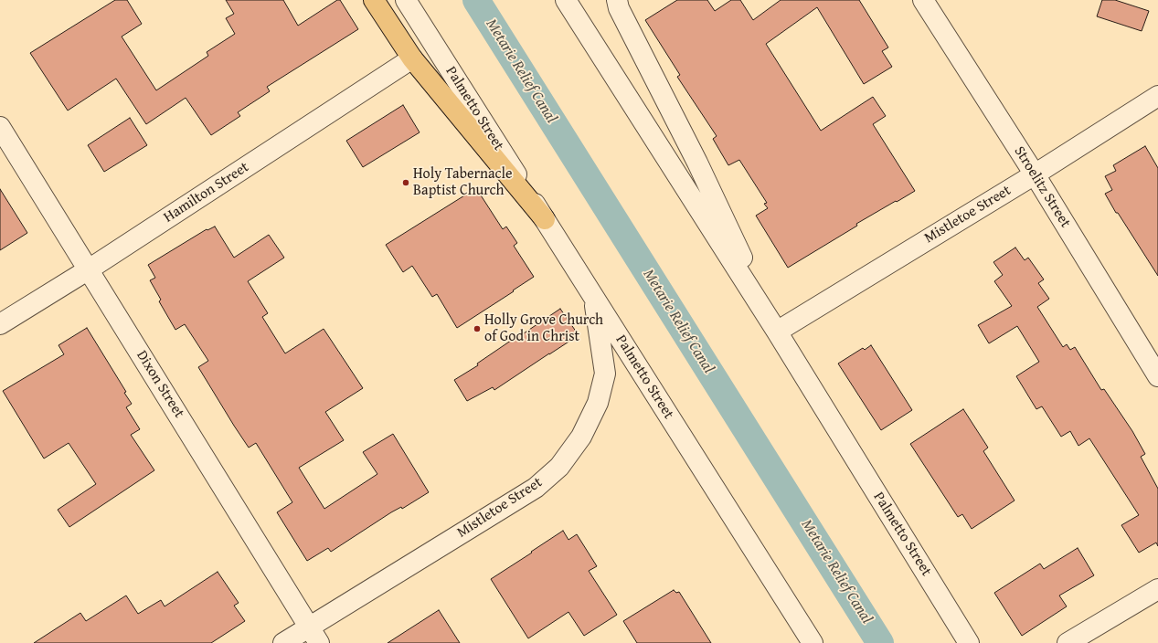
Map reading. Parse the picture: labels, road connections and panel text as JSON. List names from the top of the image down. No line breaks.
{"streets":{"street":["Palmetto Street","Stroelitz Street","Hamilton Street","Mistletoe Street","Dixon Street"]},"crossings":[["Palmetto Street","Mistletoe Street"],["Stroelitz Street","Mistletoe Street"],["Hamilton Street","Dixon Street"],["Mistletoe Street","Dixon Street"]],"water":["Metarie Relief Canal"],"places":["Holy Tabernacle Baptist Church","Holly Grove Church of God in Christ"]}
